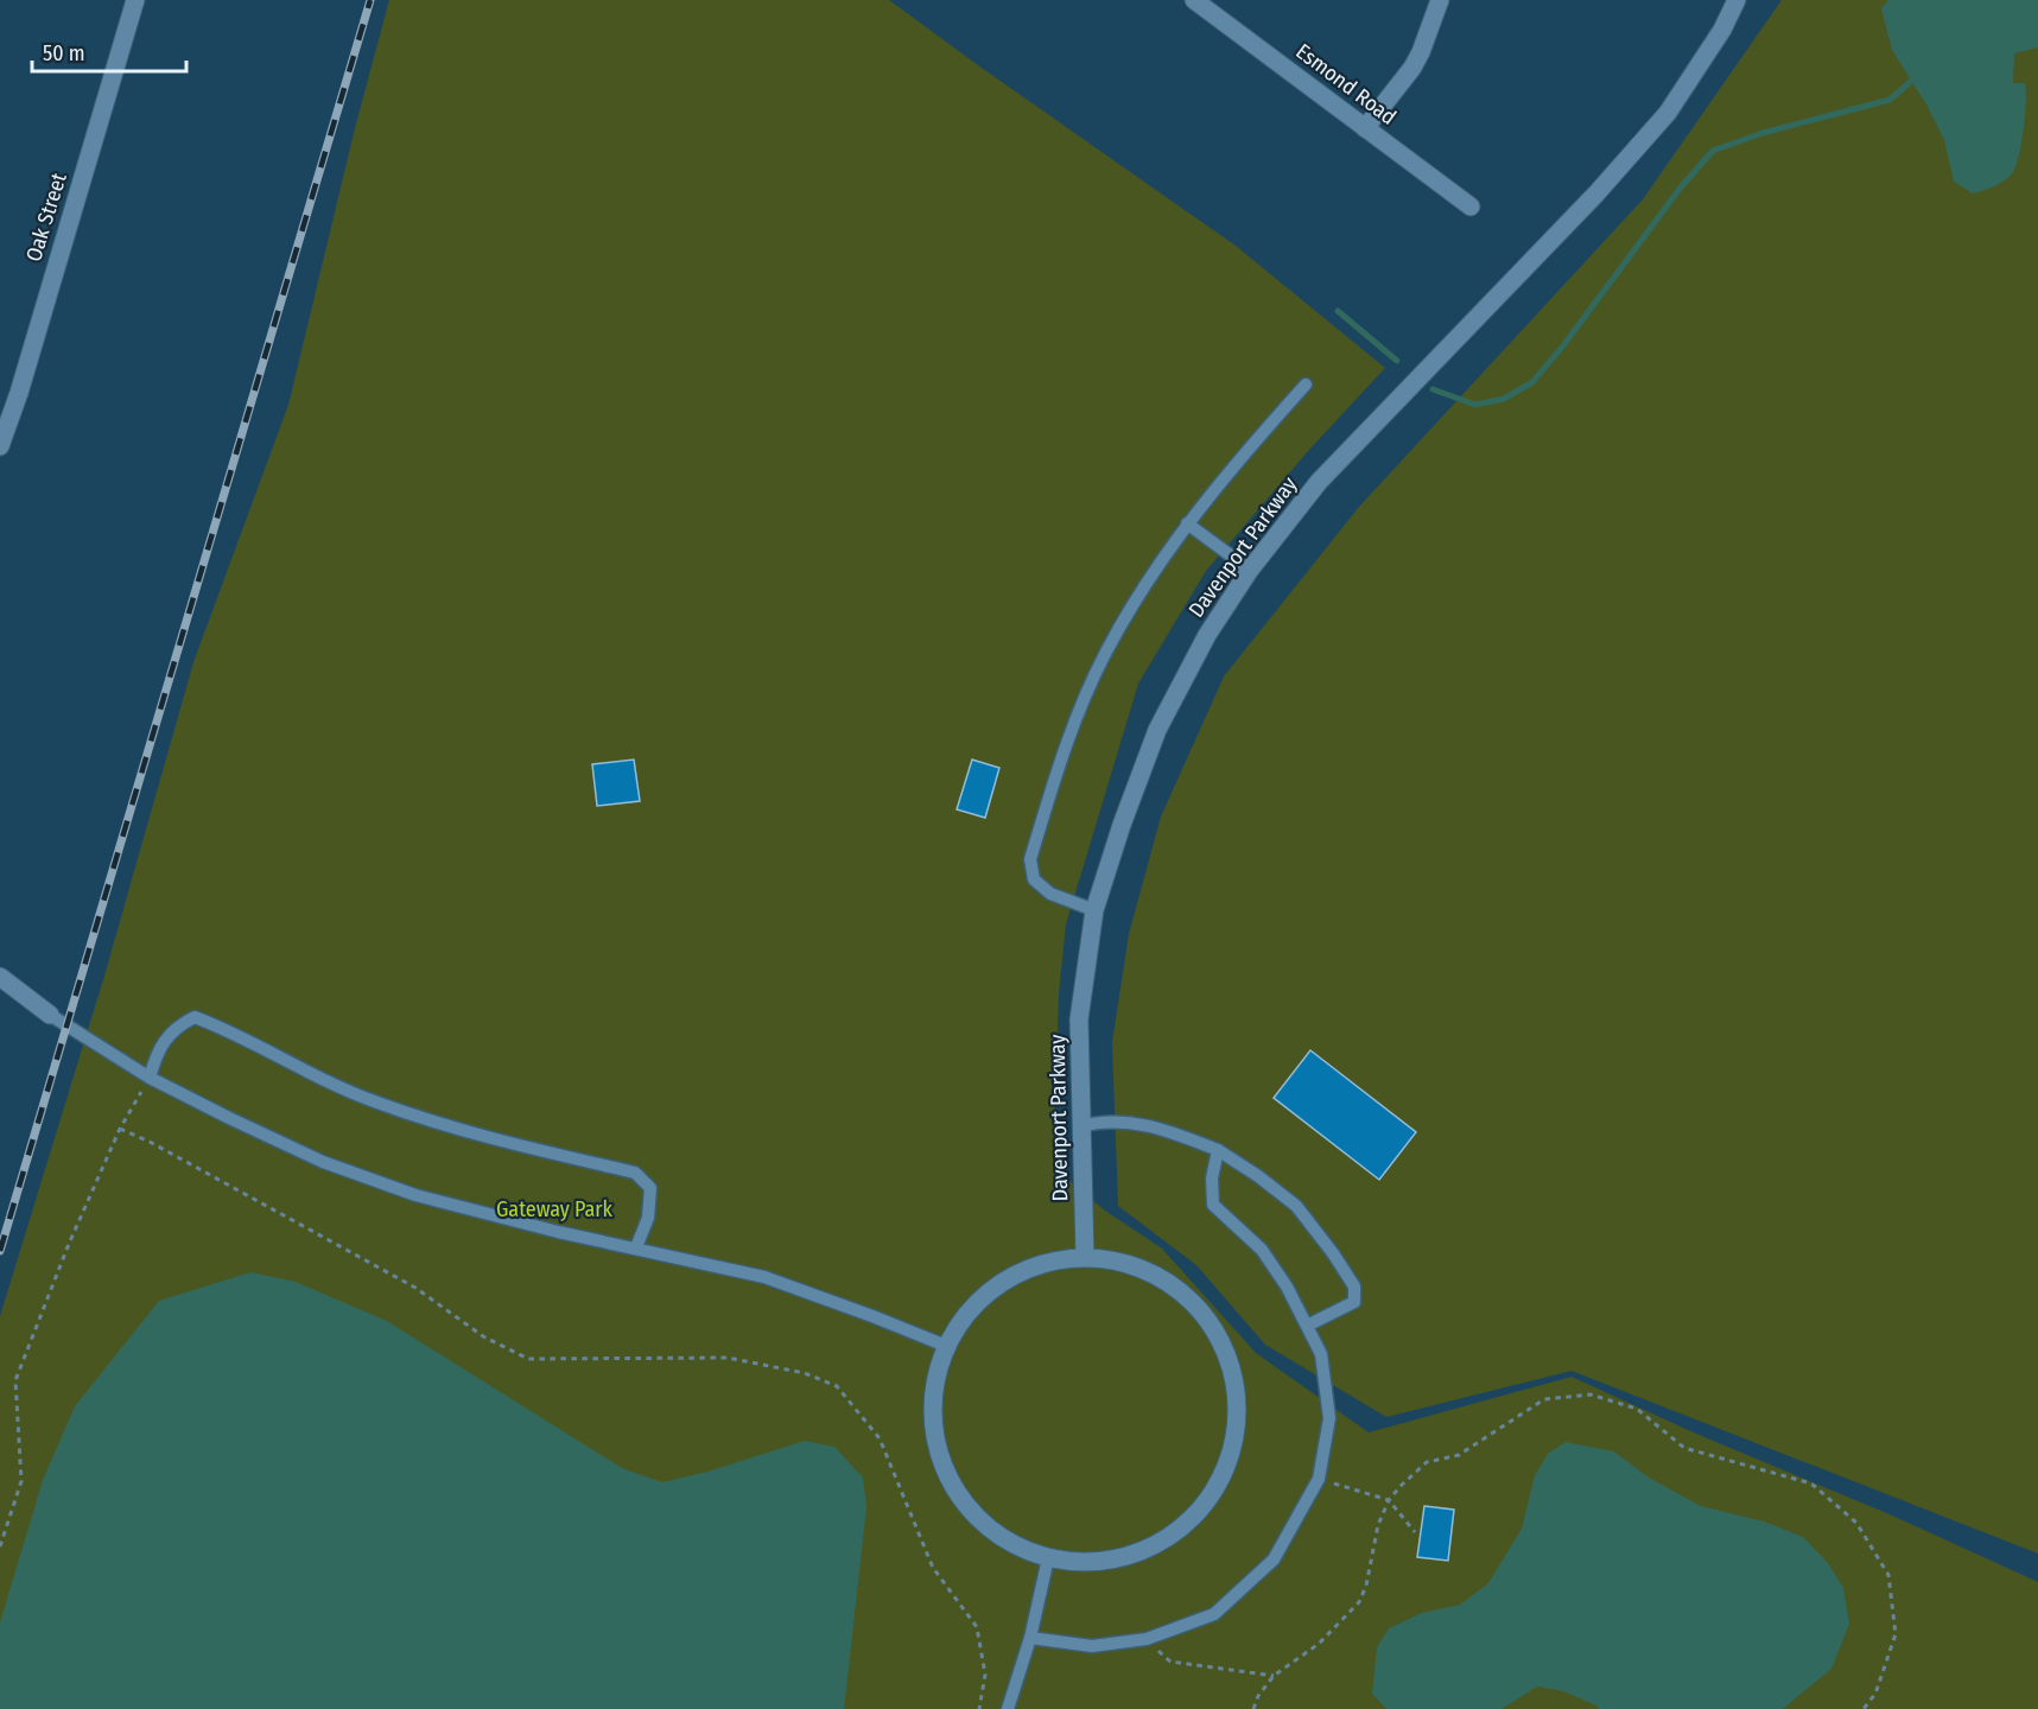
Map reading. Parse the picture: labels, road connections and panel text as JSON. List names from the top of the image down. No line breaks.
{"streets":{"street":["Esmond Road","Oak Street","Davenport Parkway"]},"parks":["Gateway Park"],"scale_bar":"50 m"}
